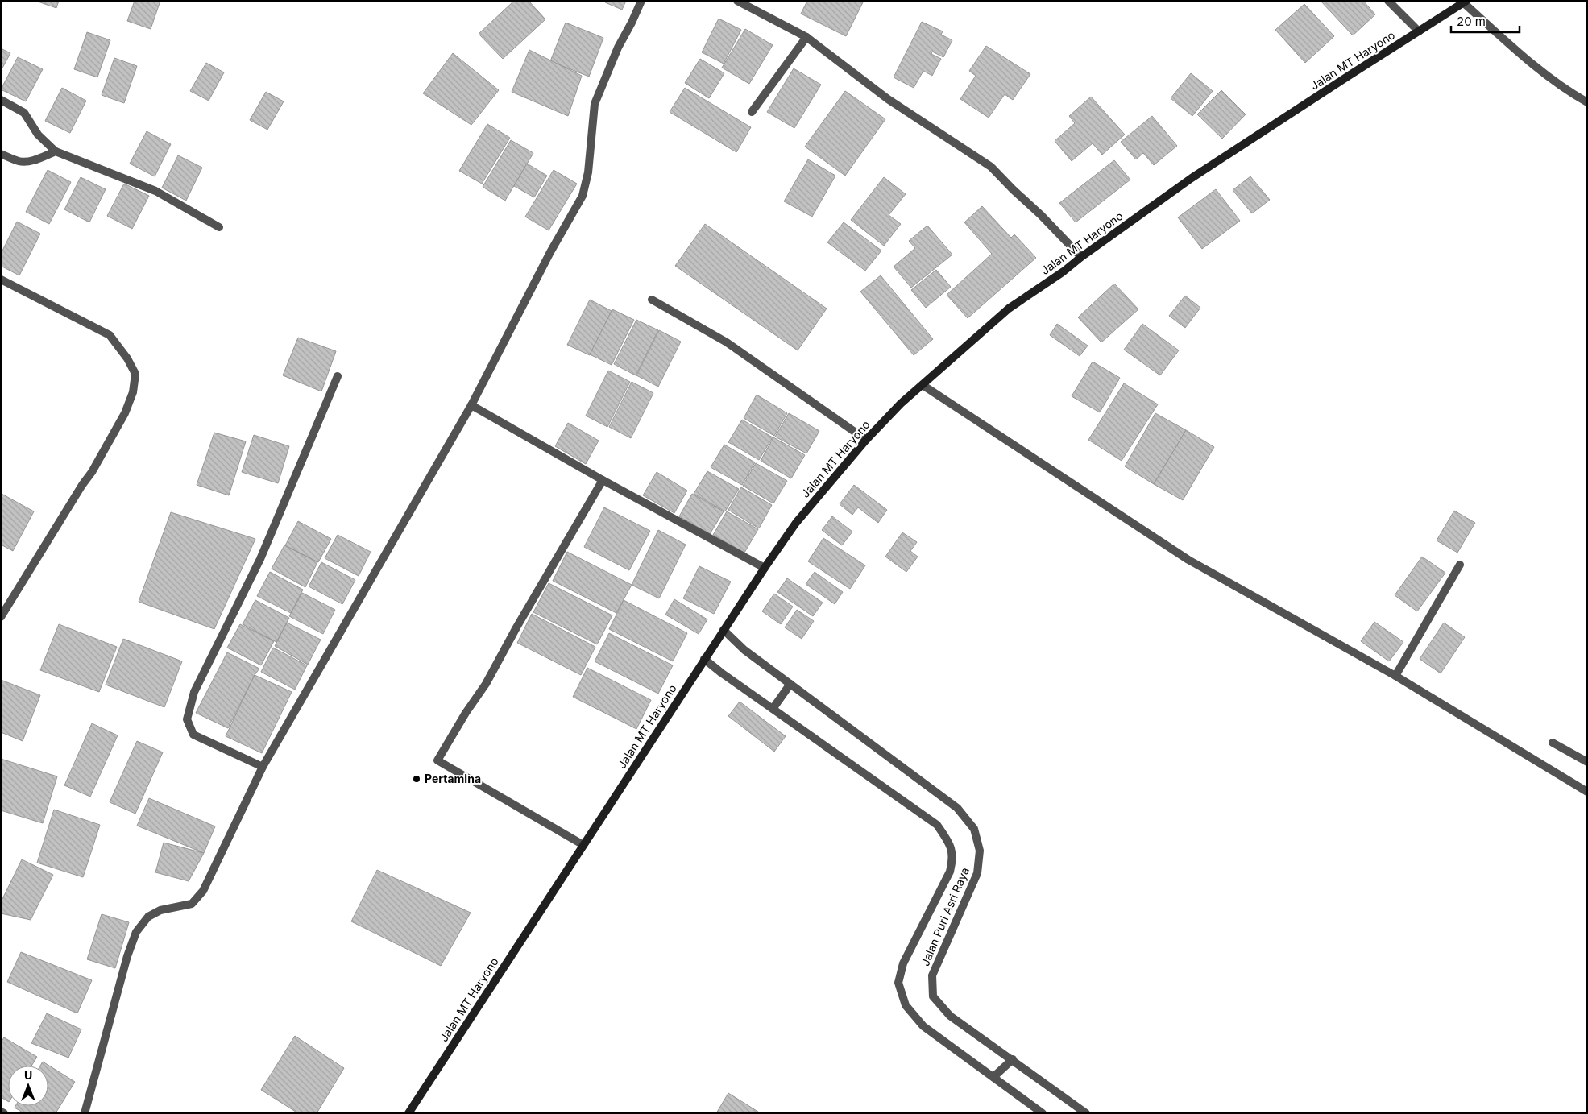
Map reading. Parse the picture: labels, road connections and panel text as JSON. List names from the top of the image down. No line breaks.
{"streets":{"main road":["Jalan MT Haryono"],"street":["Jalan Puri Asri Raya"]},"crossings":[["Jalan MT Haryono","Jalan Puri Asri Raya"]],"places":["Pertamina"],"scale_bar":"20 m","north":"top"}
